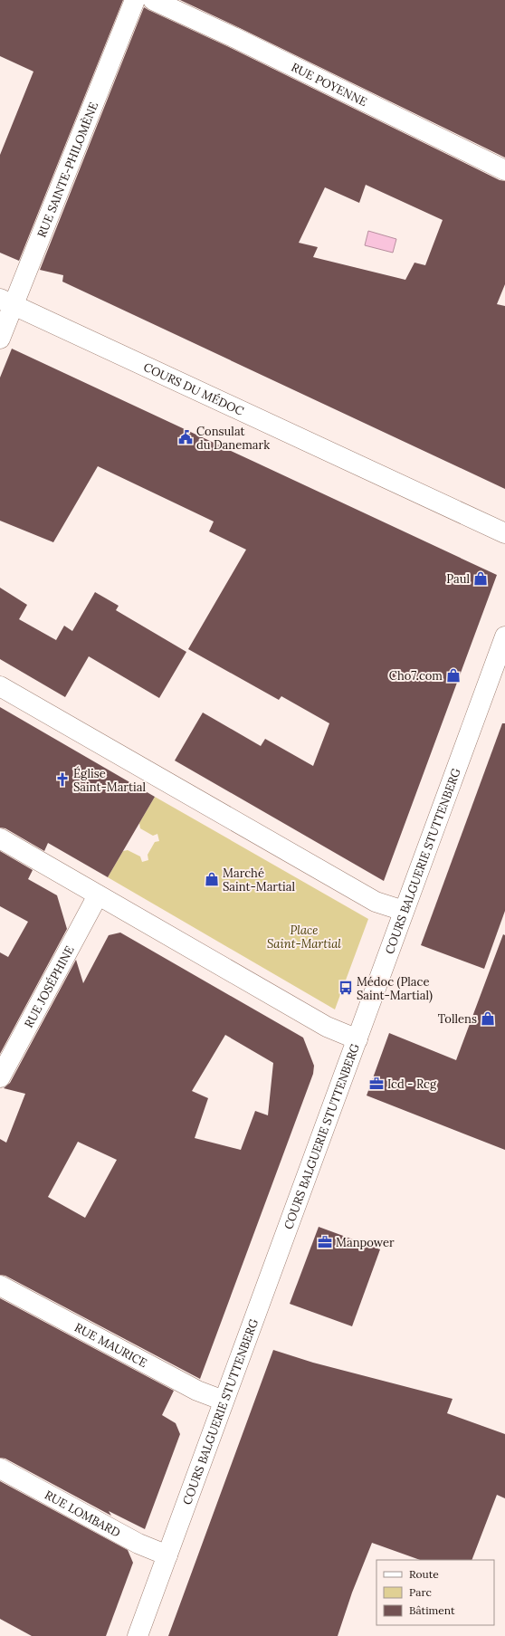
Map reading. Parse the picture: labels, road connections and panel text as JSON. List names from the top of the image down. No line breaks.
{"streets":{"street":["RUE POYENNE","RUE SAINTE-PHILOMÈNE","COURS DU MÉDOC","COURS BALGUERIE STUTTENBERG","RUE JOSÉPHINE","RUE MAURICE","RUE LOMBARD"]},"crossings":[["RUE SAINTE-PHILOMÈNE","COURS DU MÉDOC"],["COURS BALGUERIE STUTTENBERG","RUE MAURICE"],["COURS BALGUERIE STUTTENBERG","RUE LOMBARD"]],"parks":["Place Saint-Martial"],"places":{"public building":["Consulat du Danemark"],"shop":["Paul","Cho7.com","Marché Saint-Martial","Tollens"],"church":["Église Saint-Martial"],"bus stop":["Médoc (Place Saint-Martial)"],"office":["Icd - Rcg","Manpower"]},"legend":["Route","Parc","Bâtiment"]}
